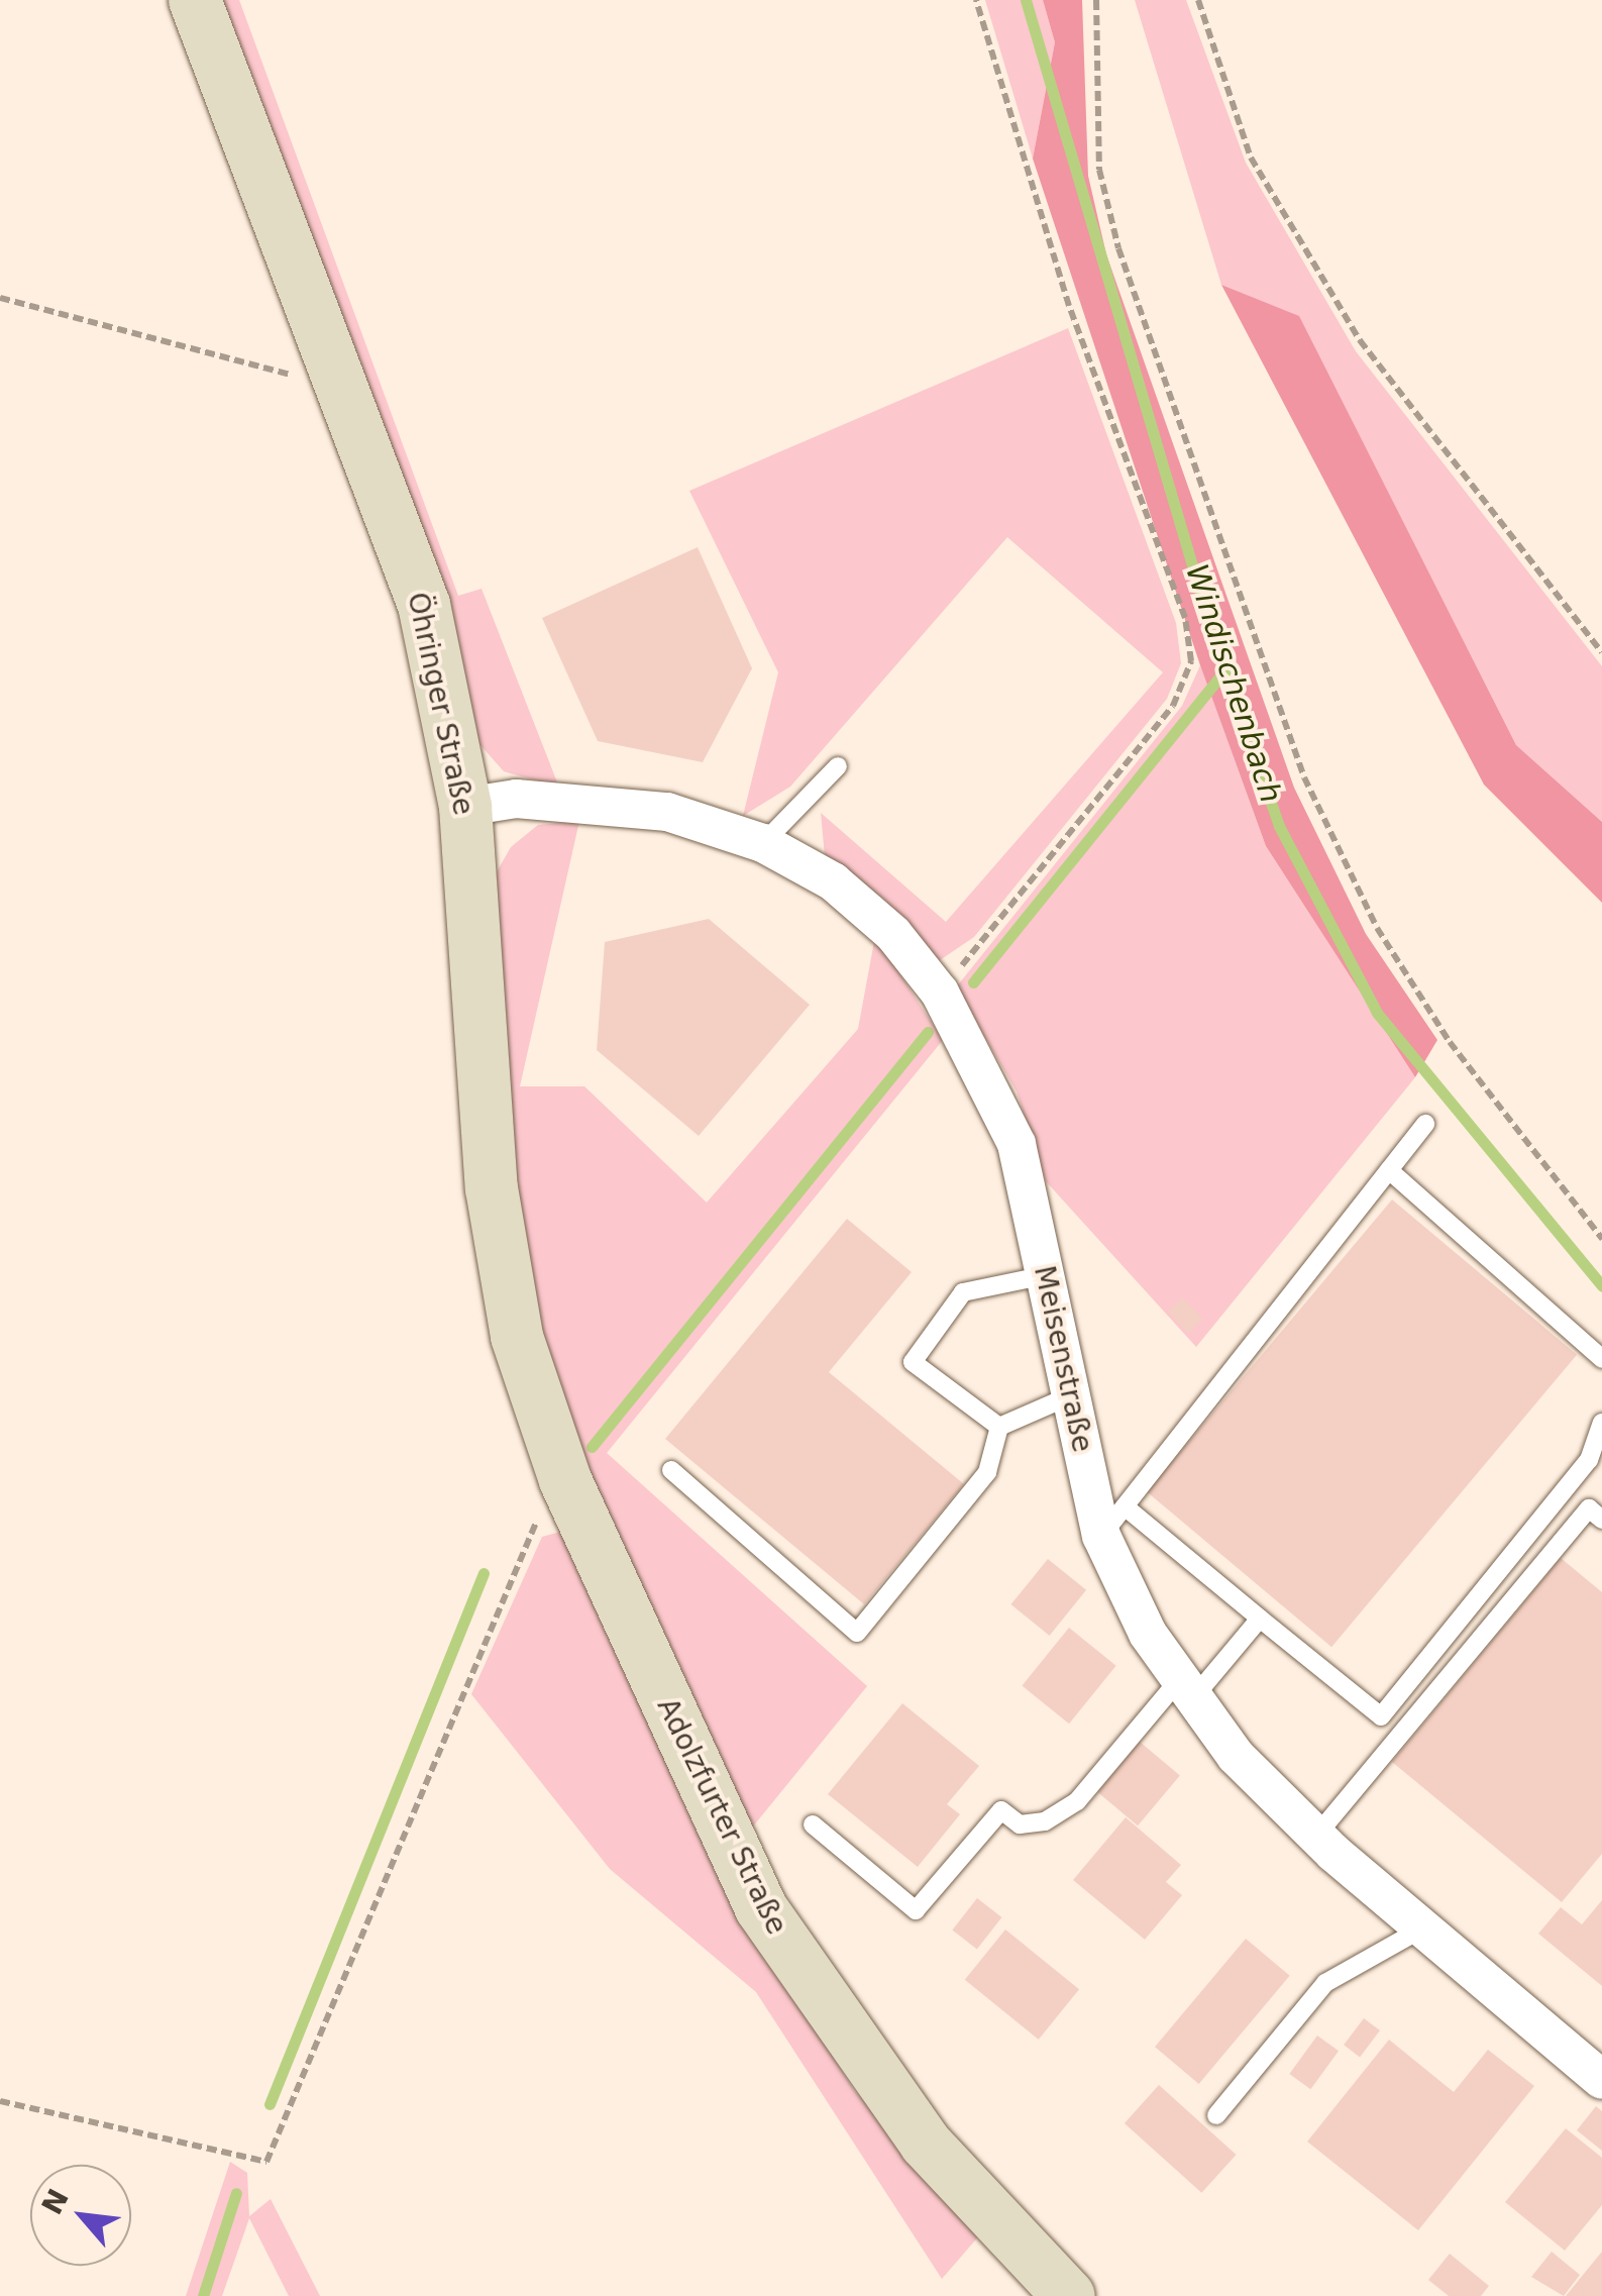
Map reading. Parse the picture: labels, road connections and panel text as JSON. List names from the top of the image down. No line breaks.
{"streets":{"main road":["Öhringer Straße","Adolzfurter Straße"],"street":["Meisenstraße"]},"crossings":[["Öhringer Straße","Meisenstraße"],["Öhringer Straße","Adolzfurter Straße"]],"water":["Windischenbach"],"north":"top left"}
